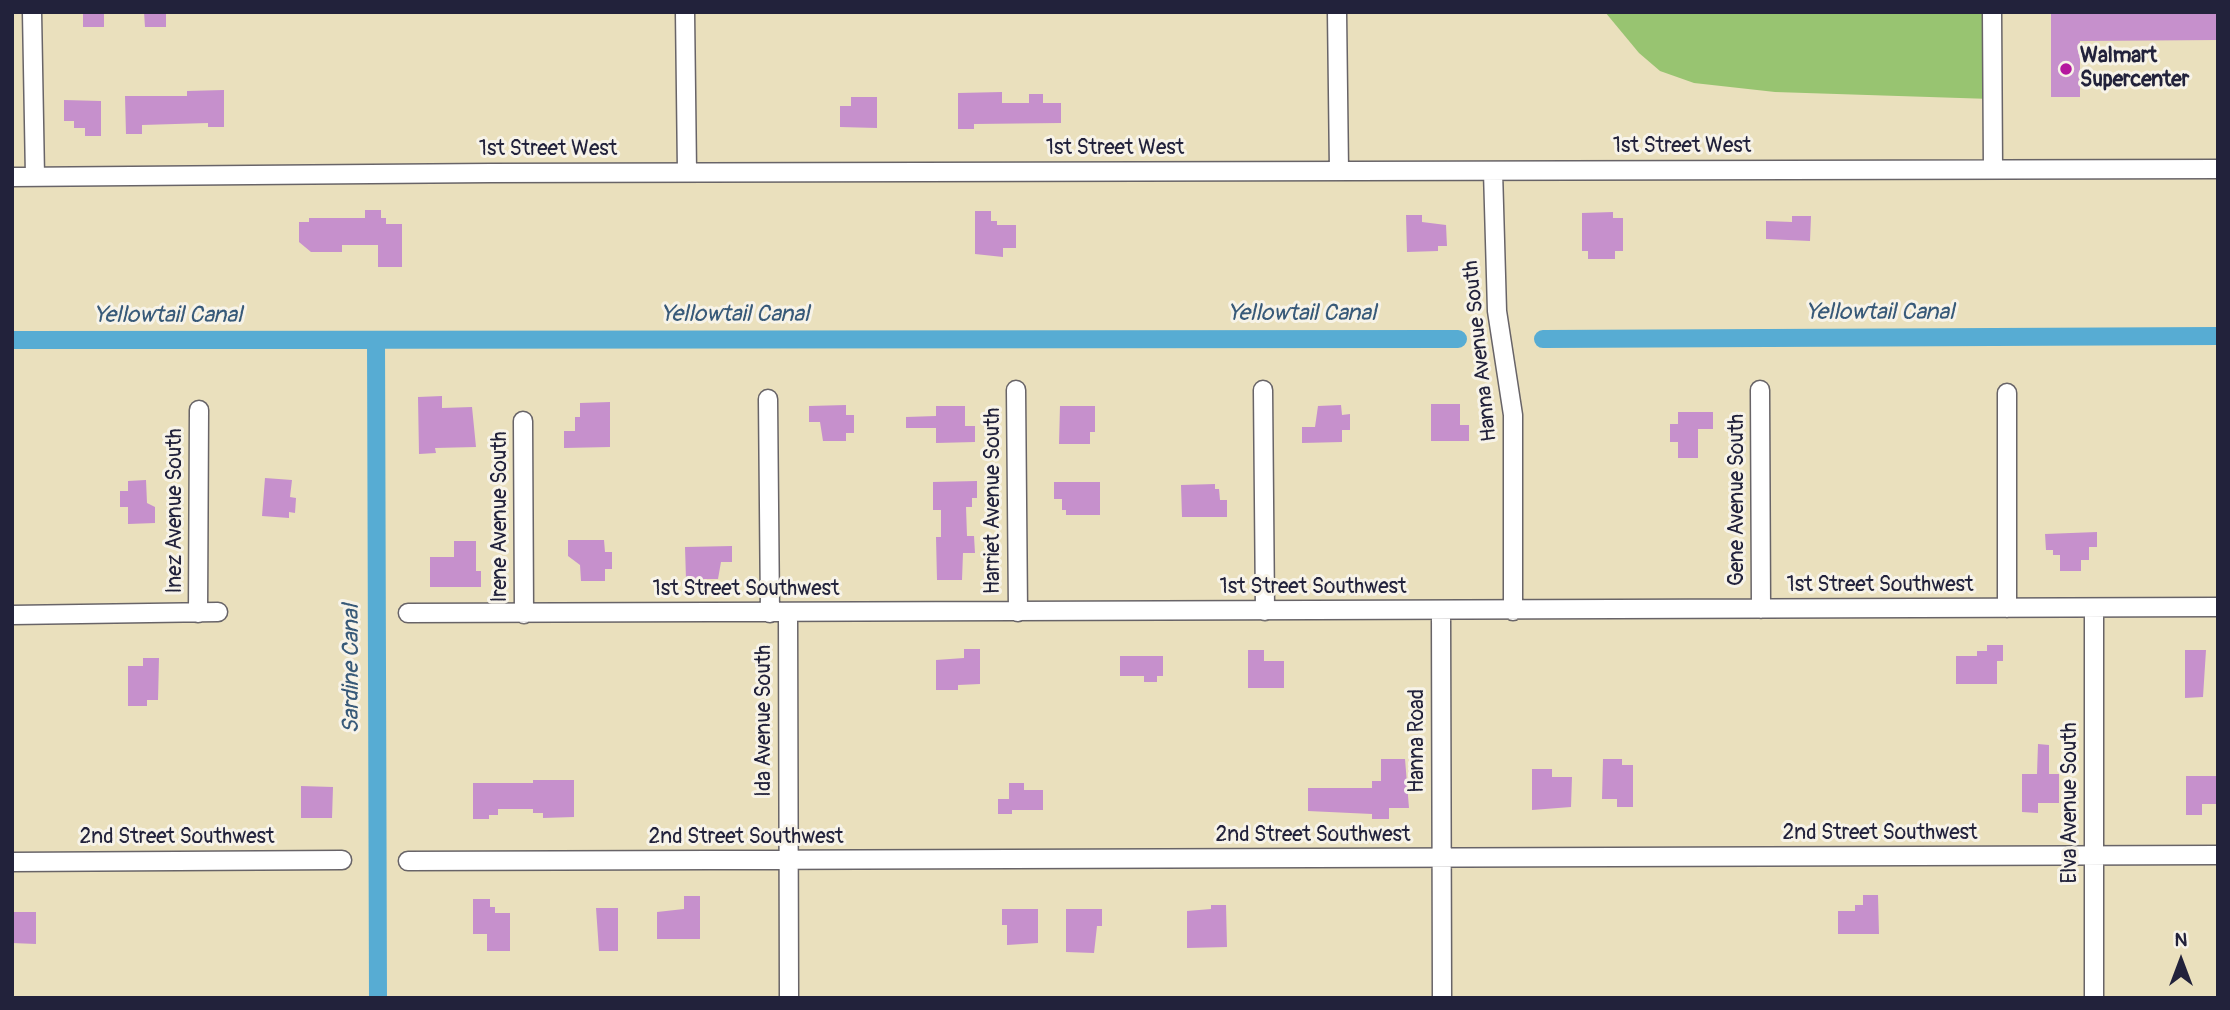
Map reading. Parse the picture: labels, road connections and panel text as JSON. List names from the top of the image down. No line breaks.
{"streets":{"street":["1st Street West","Hanna Avenue South","Gene Avenue South","Harriet Avenue South","Inez Avenue South","Irene Avenue South","1st Street Southwest","Ida Avenue South","Hanna Road","Elva Avenue South","2nd Street Southwest"]},"crossings":[["1st Street West","Hanna Avenue South"],["Hanna Avenue South","1st Street Southwest"],["Gene Avenue South","1st Street Southwest"],["Harriet Avenue South","1st Street Southwest"],["Irene Avenue South","1st Street Southwest"],["1st Street Southwest","Ida Avenue South"],["1st Street Southwest","Hanna Road"],["1st Street Southwest","Elva Avenue South"],["Ida Avenue South","2nd Street Southwest"],["Hanna Road","2nd Street Southwest"],["Elva Avenue South","2nd Street Southwest"]],"water":["Yellowtail Canal","Sardine Canal"],"places":["Walmart Supercenter"],"north":"top"}
